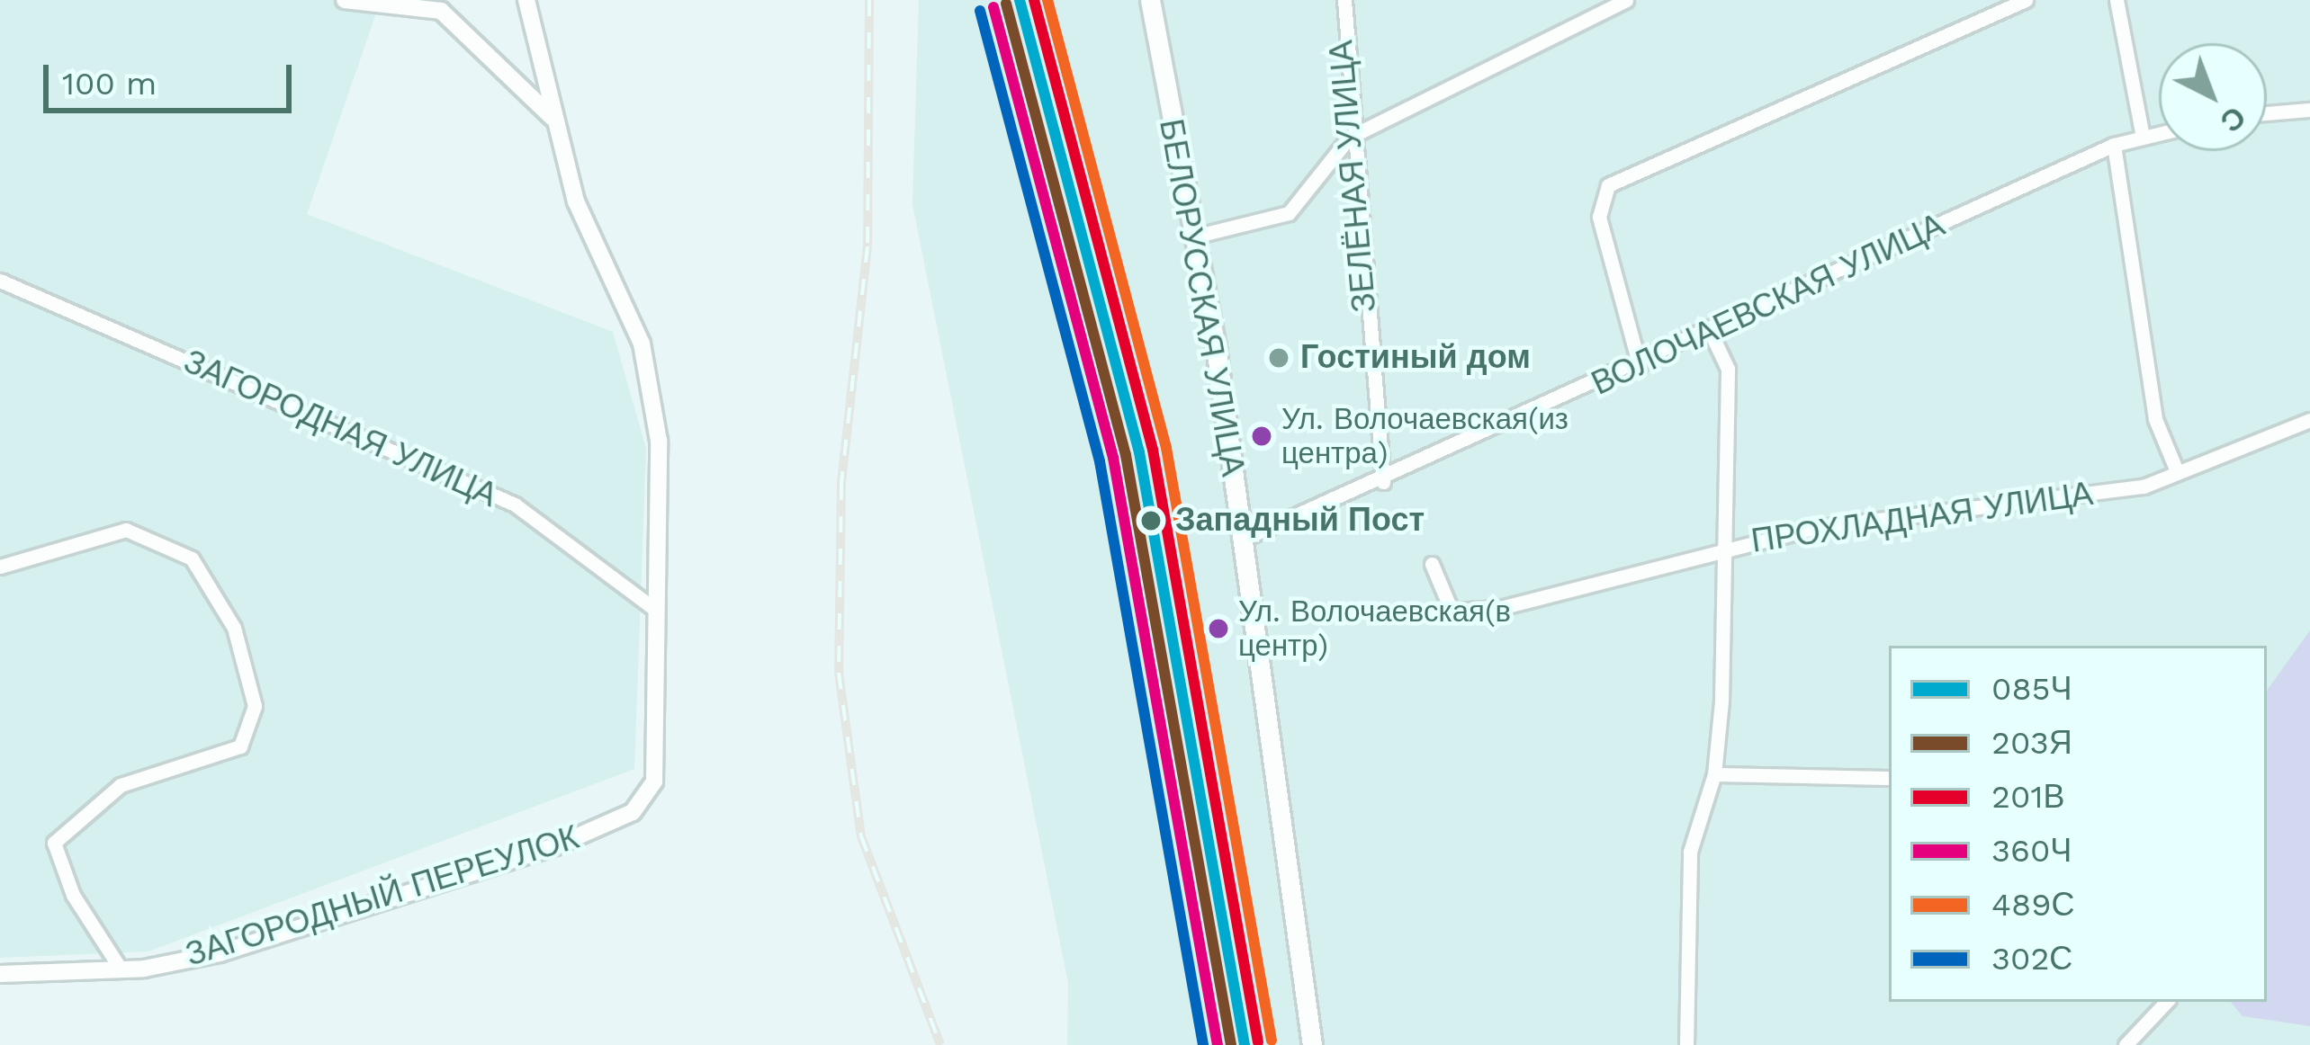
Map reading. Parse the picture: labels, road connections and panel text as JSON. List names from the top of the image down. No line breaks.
{"streets":{"main road":["БЕЛОРУССКАЯ УЛИЦА"],"street":["ЗЕЛЁНАЯ УЛИЦА","ВОЛОЧАЕВСКАЯ УЛИЦА","ЗАГОРОДНАЯ УЛИЦА","ПРОХЛАДНАЯ УЛИЦА","ЗАГОРОДНЫЙ ПЕРЕУЛОК"]},"crossings":[["ЗЕЛЁНАЯ УЛИЦА","ВОЛОЧАЕВСКАЯ УЛИЦА"],["БЕЛОРУССКАЯ УЛИЦА","ВОЛОЧАЕВСКАЯ УЛИЦА"],["ЗАГОРОДНАЯ УЛИЦА","ЗАГОРОДНЫЙ ПЕРЕУЛОК"]],"places":["Гостиный дом","Ул. Волочаевская(из центра)","Западный Пост","Ул. Волочаевская(в центр)"],"lines":["transit line 085Ч","transit line 201В","transit line 489С","transit line 203Я","transit line 360Ч","transit line 302С"],"legend":["085Ч","203Я","201В","360Ч","489С","302С"],"scale_bar":"100 m","north":"bottom right"}
